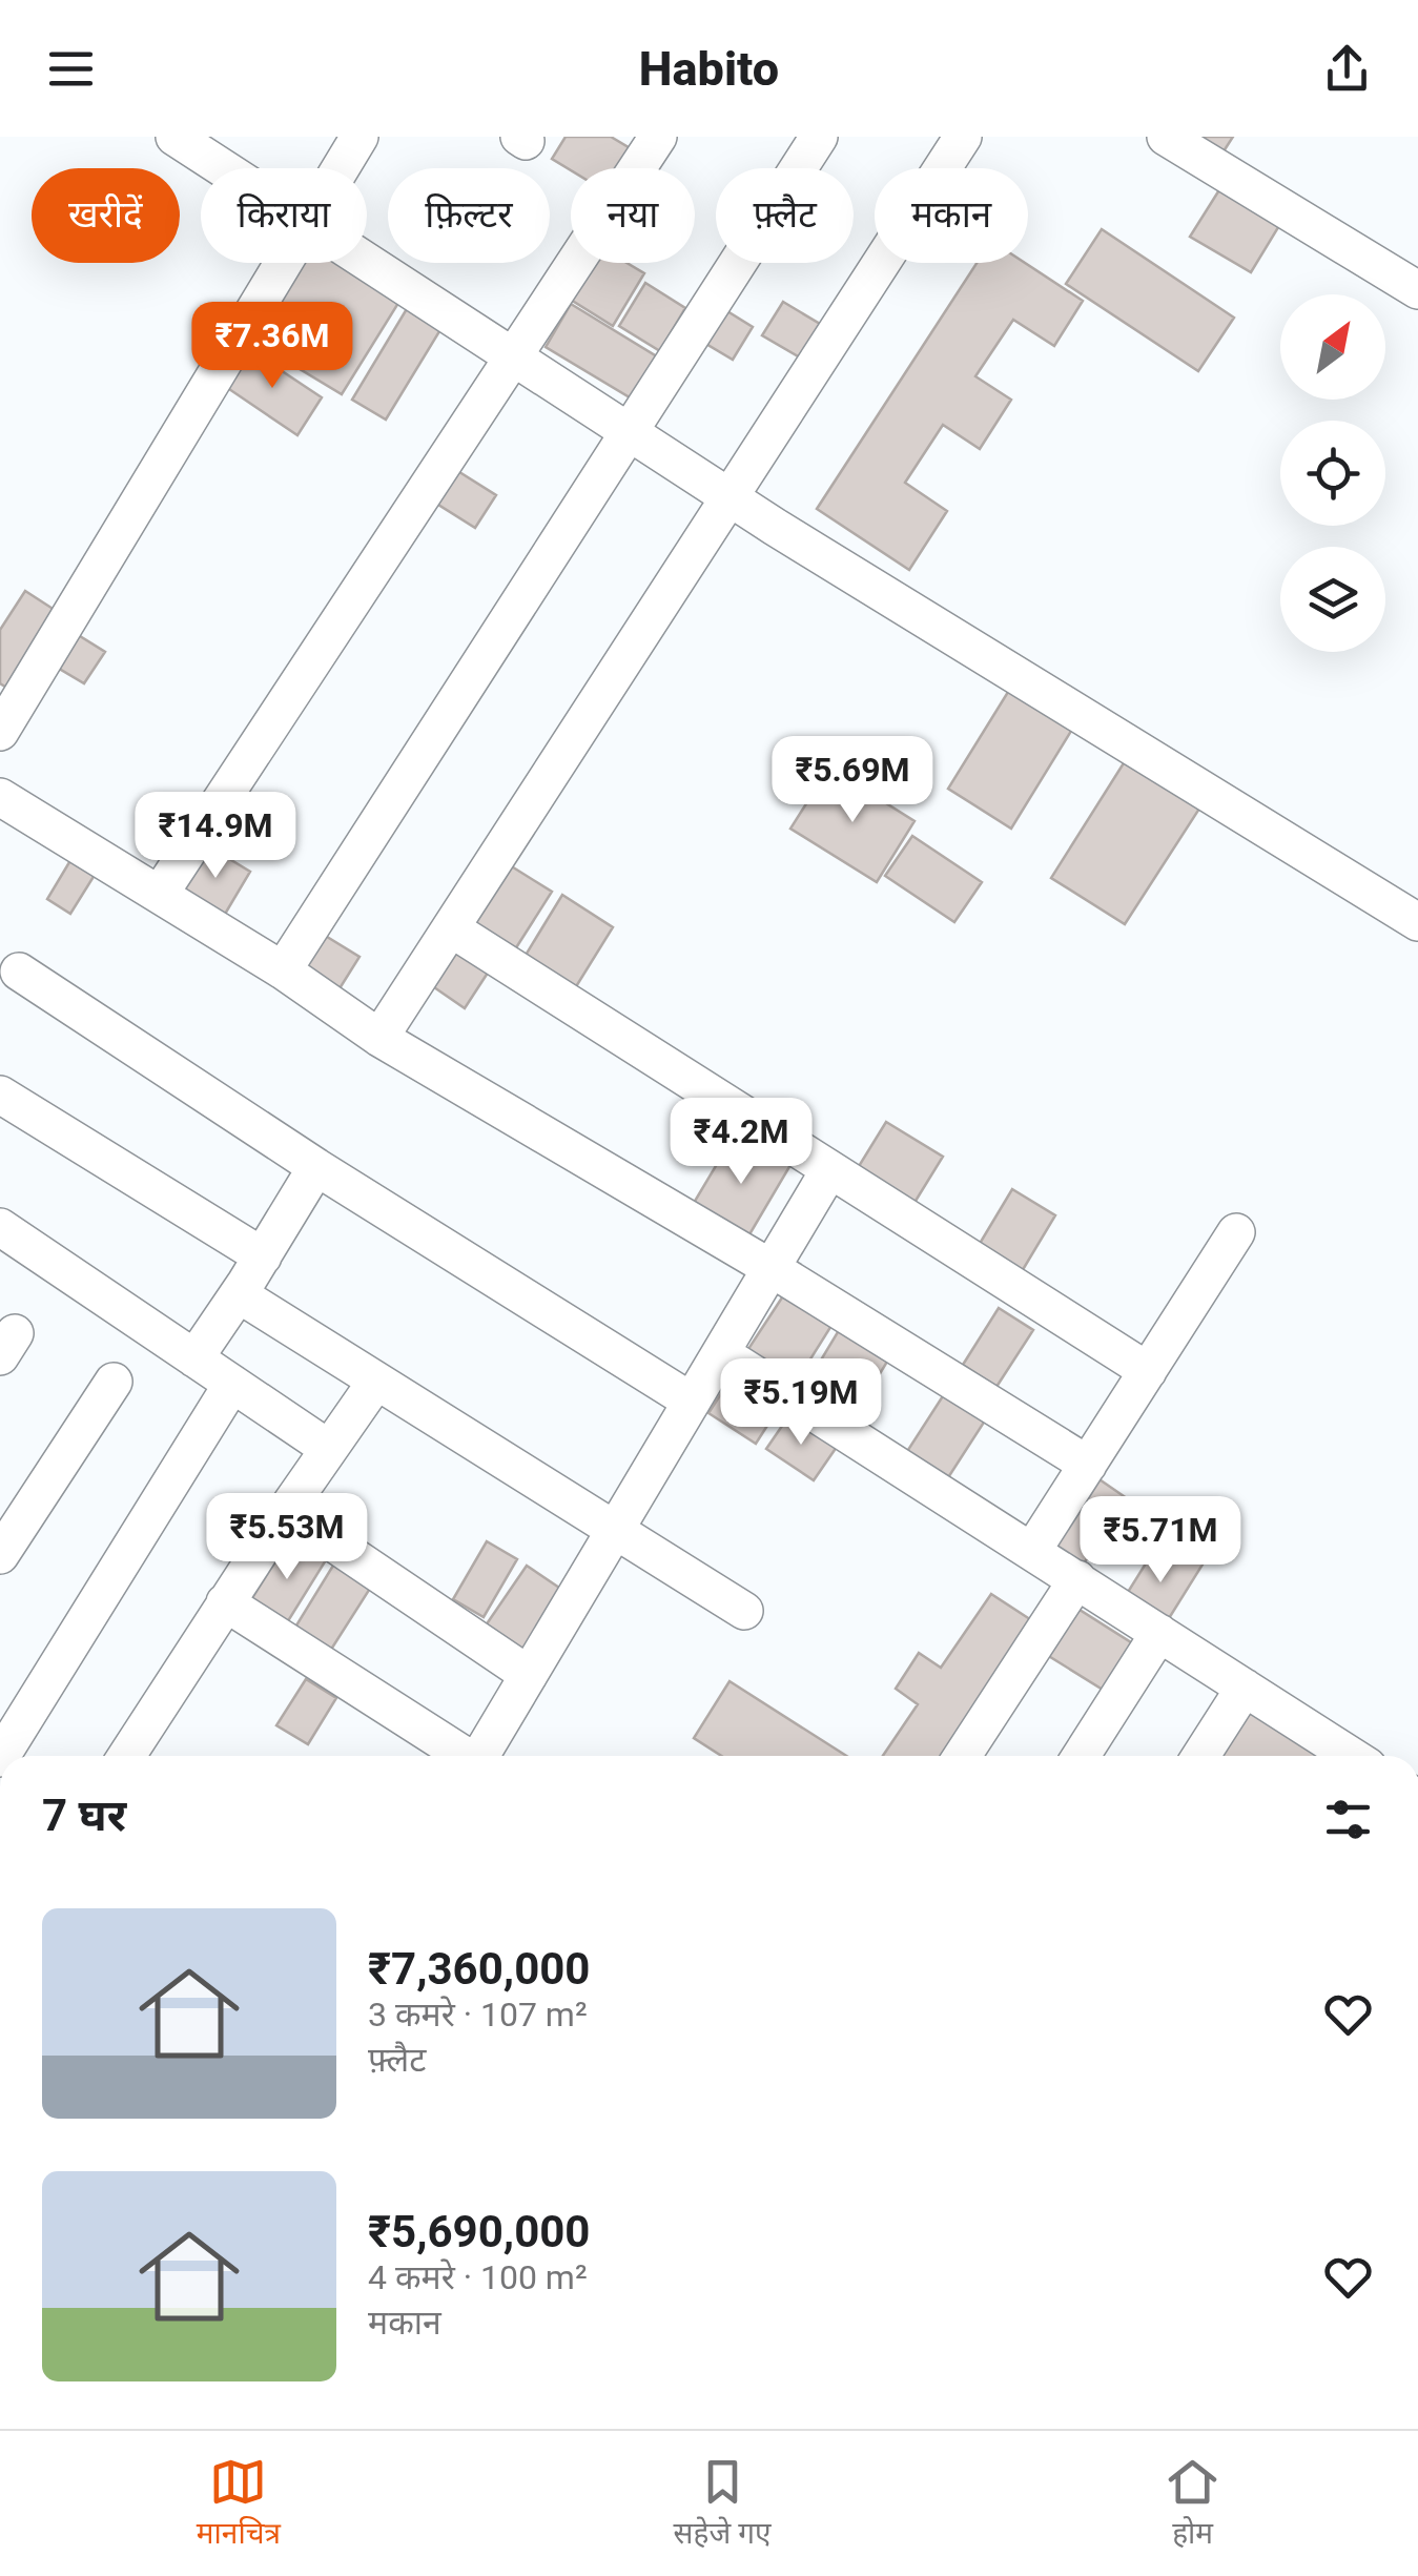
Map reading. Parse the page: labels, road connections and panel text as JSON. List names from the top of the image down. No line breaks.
{"north":"top right","page":{"header":"Habito","chip":["खरीदें","किराया","फ़िल्टर","नया","फ़्लैट","मकान"],"price":["₹7.36M","₹5.69M","₹14.9M","₹4.2M","₹5.19M","₹5.53M","₹5.71M"],"heading":"7 घर","list":[{"name":"₹7,360,000","note":"3 कमरे · 107 m² · फ़्लैट"},{"name":"₹5,690,000","note":"4 कमरे · 100 m² · मकान"}],"tabs":["मानचित्र","सहेजे गए","होम"]}}
